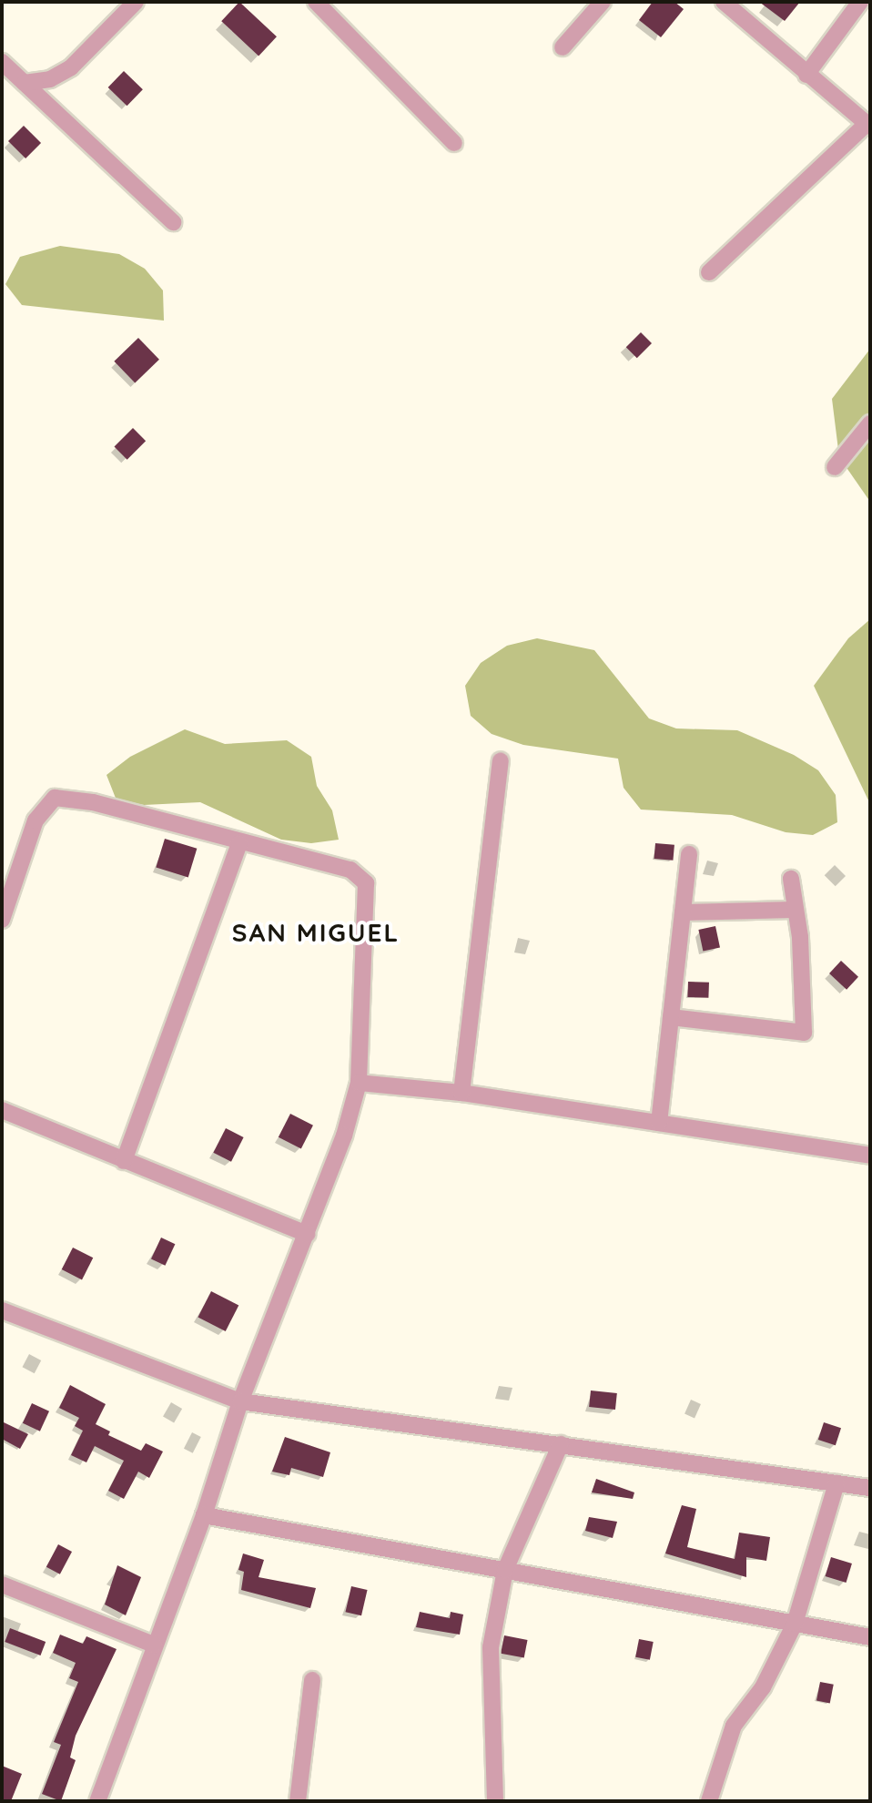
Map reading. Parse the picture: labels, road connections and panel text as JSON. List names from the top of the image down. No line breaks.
{"districts":["SAN MIGUEL"]}
